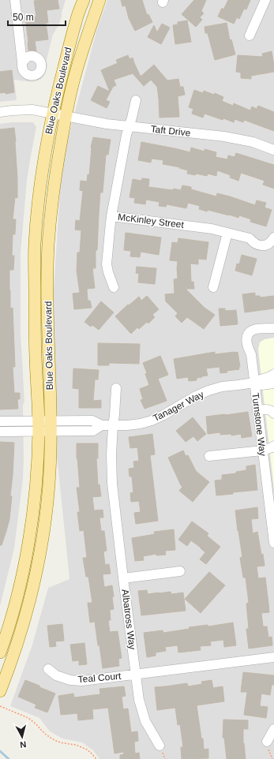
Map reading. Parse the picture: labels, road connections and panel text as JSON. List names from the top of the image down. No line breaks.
{"streets":{"main road":["Blue Oaks Boulevard"],"street":["Taft Drive","McKinley Street","Tanager Way","Turnstone Way","Albatross Way","Teal Court"]},"crossings":[["Blue Oaks Boulevard","Taft Drive"],["Blue Oaks Boulevard","Tanager Way"],["Taft Drive","McKinley Street"],["Tanager Way","Turnstone Way"],["Tanager Way","Albatross Way"],["Albatross Way","Teal Court"]],"scale_bar":"50 m","north":"bottom"}
